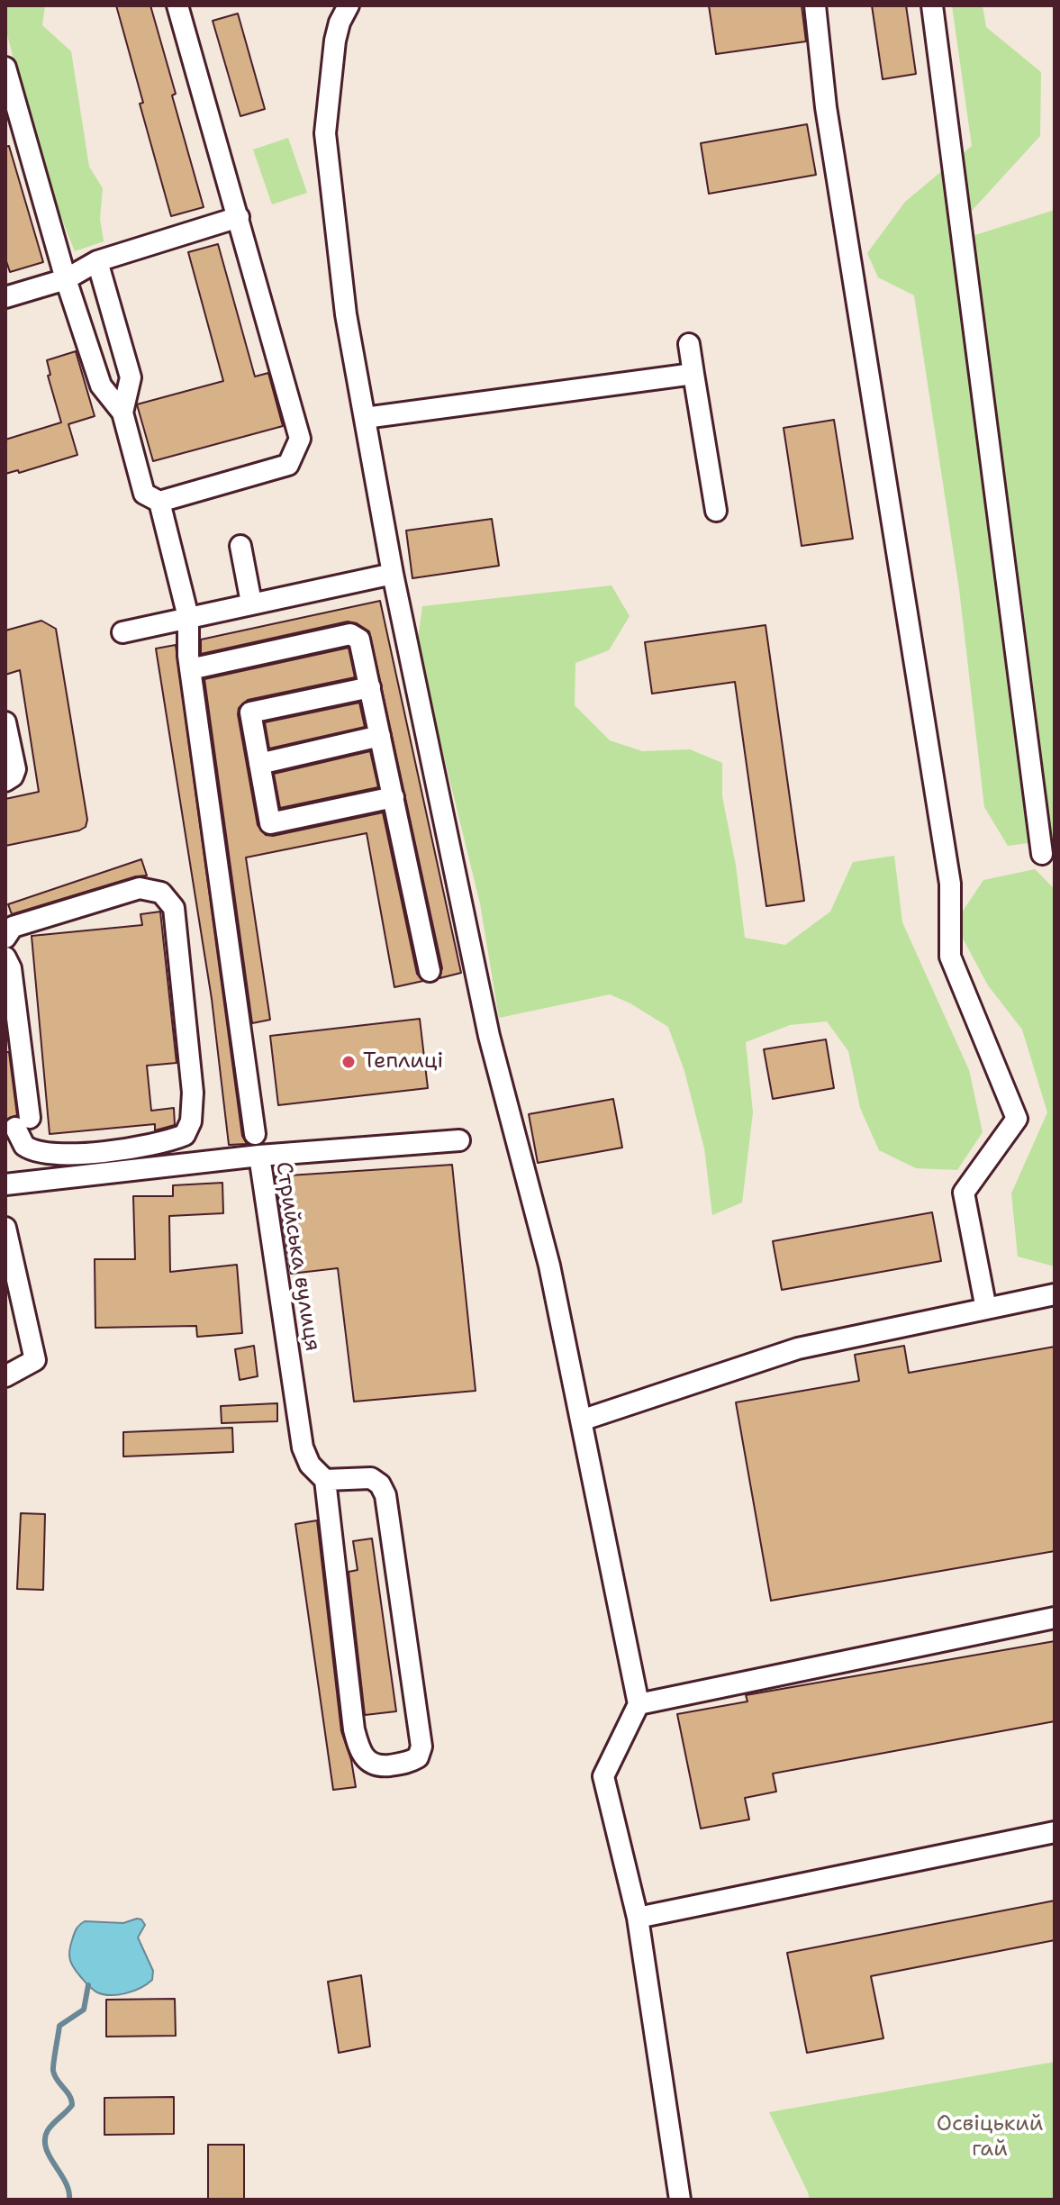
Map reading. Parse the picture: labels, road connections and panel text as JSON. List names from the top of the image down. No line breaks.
{"streets":{"street":["Стрийська вулиця"]},"parks":["Освіцький гай"],"places":["Теплиці"]}
